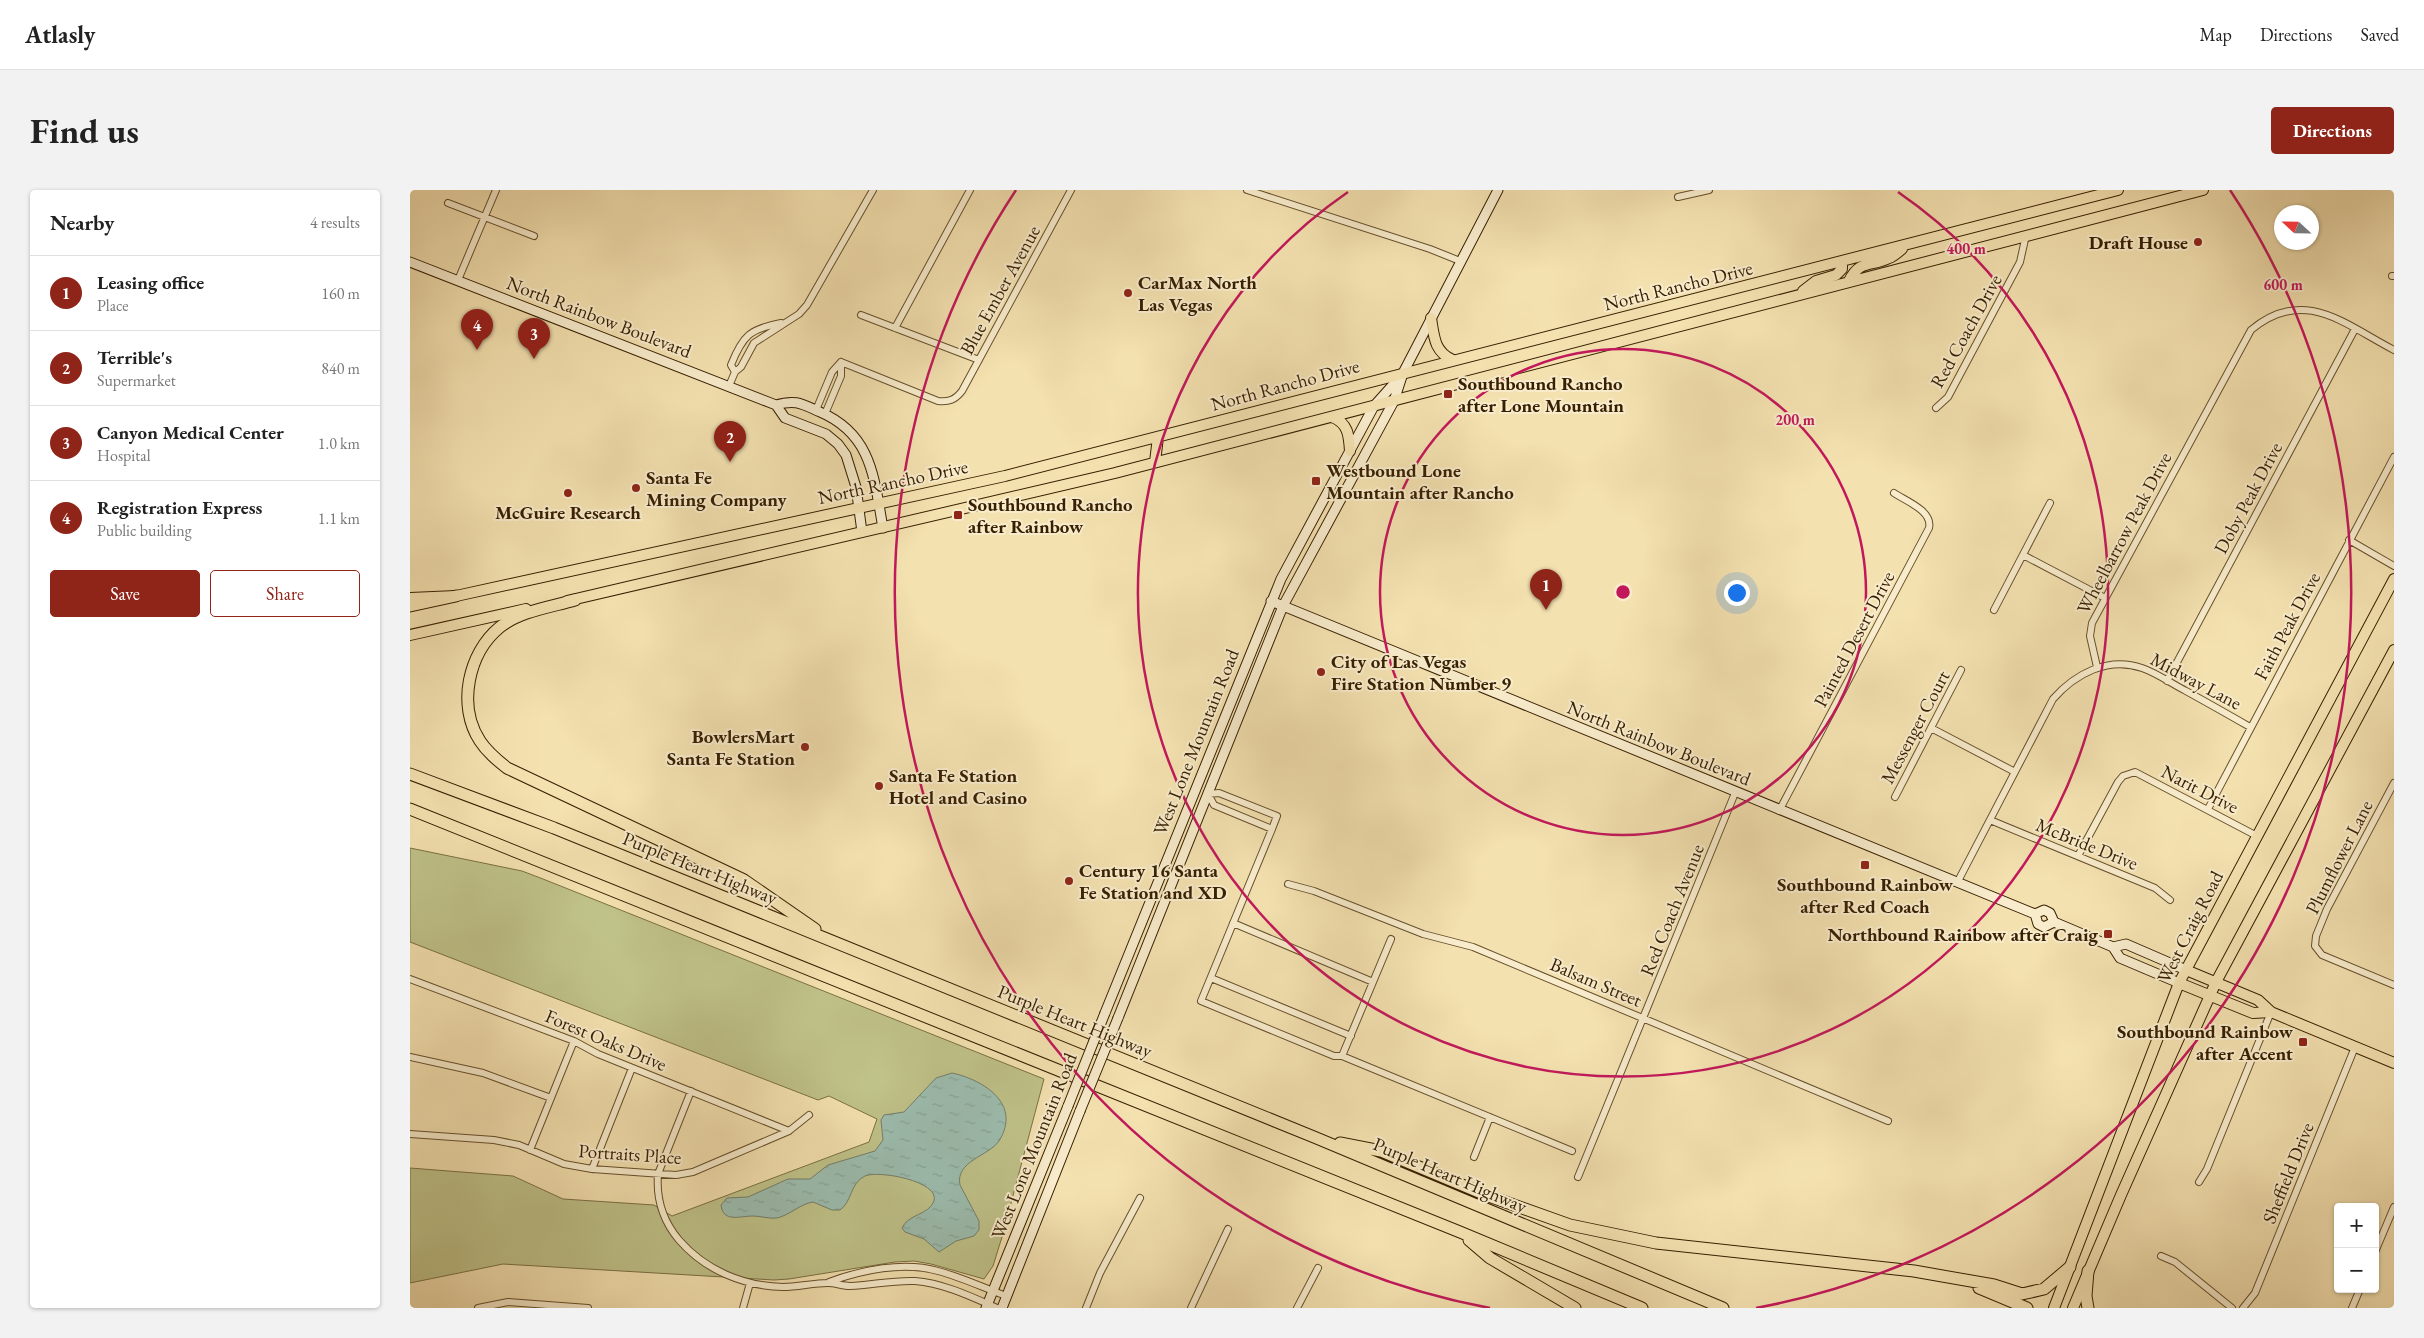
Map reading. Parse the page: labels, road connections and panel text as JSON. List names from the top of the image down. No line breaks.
{"streets":{"highway":["Purple Heart Highway"],"main road":["North Rancho Drive","North Rainbow Boulevard","West Lone Mountain Road","West Craig Road"],"street":["Blue Ember Avenue","Red Coach Drive","Doby Peak Drive","Wheelbarrow Peak Drive","Faith Peak Drive","Painted Desert Drive","Midway Lane","Messenger Court","Narit Drive","McBride Drive","Plumflower Lane","Red Coach Avenue","Balsam Street","Forest Oaks Drive","Portraits Place","Sheffield Drive"]},"crossings":[["North Rancho Drive","North Rainbow Boulevard"],["North Rancho Drive","Red Coach Drive"],["North Rancho Drive","West Lone Mountain Road"],["North Rainbow Boulevard","Painted Desert Drive"],["North Rainbow Boulevard","West Lone Mountain Road"],["North Rainbow Boulevard","Red Coach Avenue"],["North Rainbow Boulevard","West Craig Road"],["North Rainbow Boulevard","Sheffield Drive"],["Doby Peak Drive","Wheelbarrow Peak Drive"],["Doby Peak Drive","Midway Lane"],["Wheelbarrow Peak Drive","Midway Lane"],["Faith Peak Drive","Midway Lane"],["Faith Peak Drive","Narit Drive"],["Narit Drive","McBride Drive"],["Narit Drive","West Craig Road"],["Red Coach Avenue","Balsam Street"],["Forest Oaks Drive","Portraits Place"]],"places":{"other":["Draft House","CarMax North Las Vegas","Santa Fe Mining Company","McGuire Research","City of Las Vegas Fire Station Number 9","BowlersMart Santa Fe Station","Santa Fe Station Hotel and Casino","Century 16 Santa Fe Station and XD"],"transit":["Southbound Rancho after Lone Mountain","Westbound Lone Mountain after Rancho","Southbound Rancho after Rainbow","Southbound Rainbow after Red Coach","Northbound Rainbow after Craig","Southbound Rainbow after Accent"]},"north":"left","page":{"header":"Atlasly","nav":["Map","Directions","Saved"],"buttons":["Directions",["Save","Share"]],"title":"Find us","heading":["Nearby","4 results"],"list":[{"mark":"1","name":"Leasing office","note":"Place","value":"160 m"},{"mark":"2","name":"Terrible's","note":"Supermarket","value":"840 m"},{"mark":"3","name":"Canyon Medical Center","note":"Hospital","value":"1.0 km"},{"mark":"4","name":"Registration Express","note":"Public building","value":"1.1 km"}],"pins":["4","3","2","1"],"map_buttons":["+","−"]},"rings":["400 m","600 m","200 m"]}
